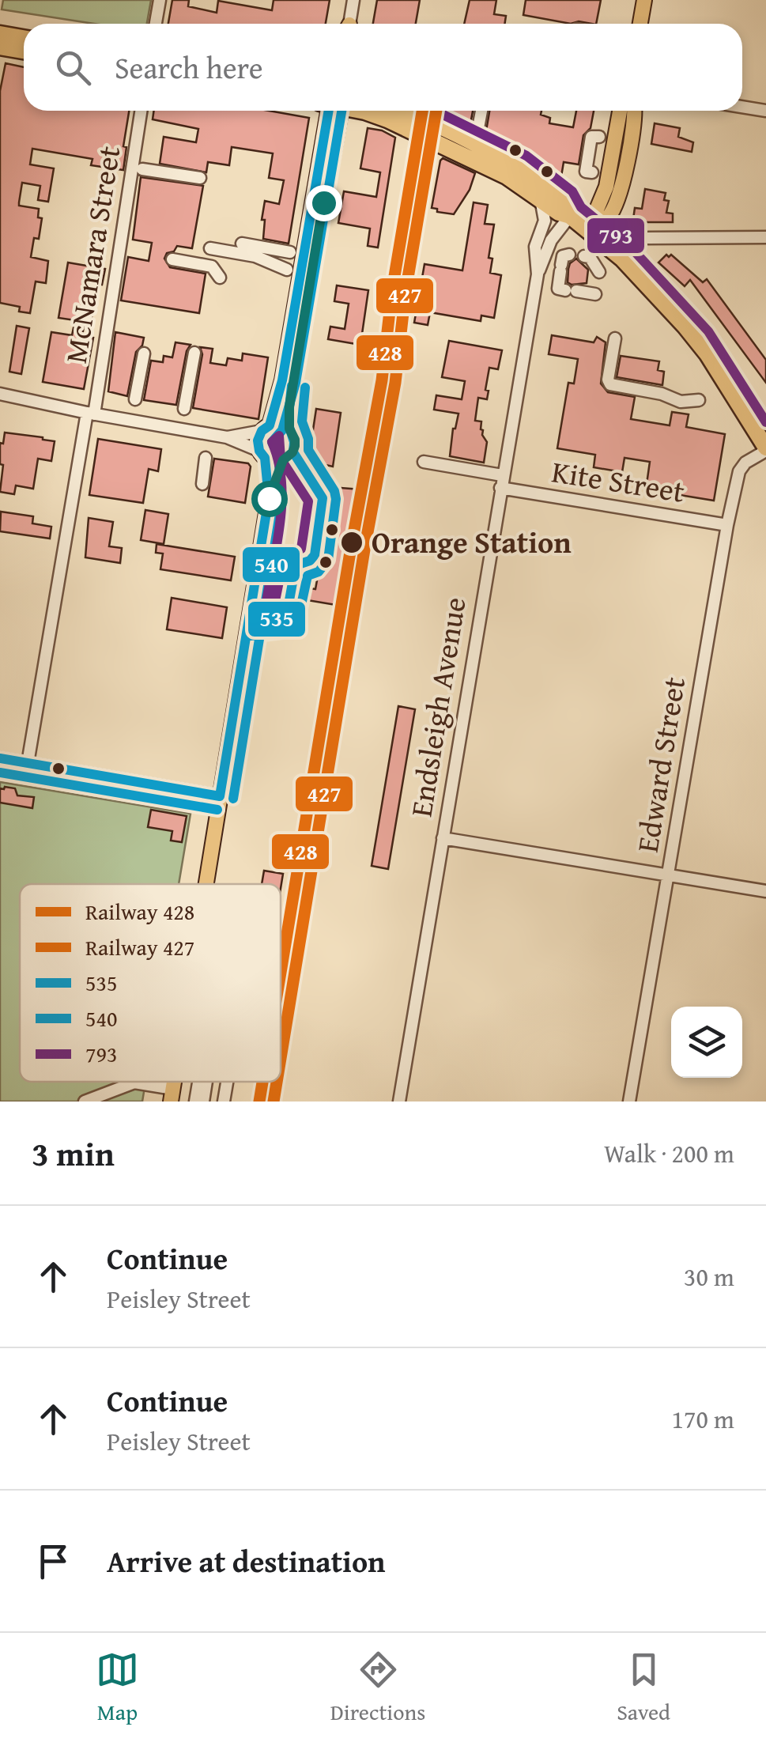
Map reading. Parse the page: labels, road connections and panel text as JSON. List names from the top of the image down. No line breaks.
{"streets":{"street":["McNamara Street","Kite Street","Endsleigh Avenue","Edward Street"]},"crossings":[["Kite Street","Endsleigh Avenue"],["Kite Street","Edward Street"]],"places":["Orange Station"],"lines":["rail line 428","rail line 427","transit line 535","transit line 540","transit line 793"],"legend":["Railway 428","Railway 427","535","540","793"],"page":{"search":"Search here","heading":["3 min","Walk · 200 m"],"list":[["Continue","Peisley Street","30 m"],["Continue","Peisley Street","170 m"],"Arrive at destination"],"nav":["Map","Directions","Saved"]}}
